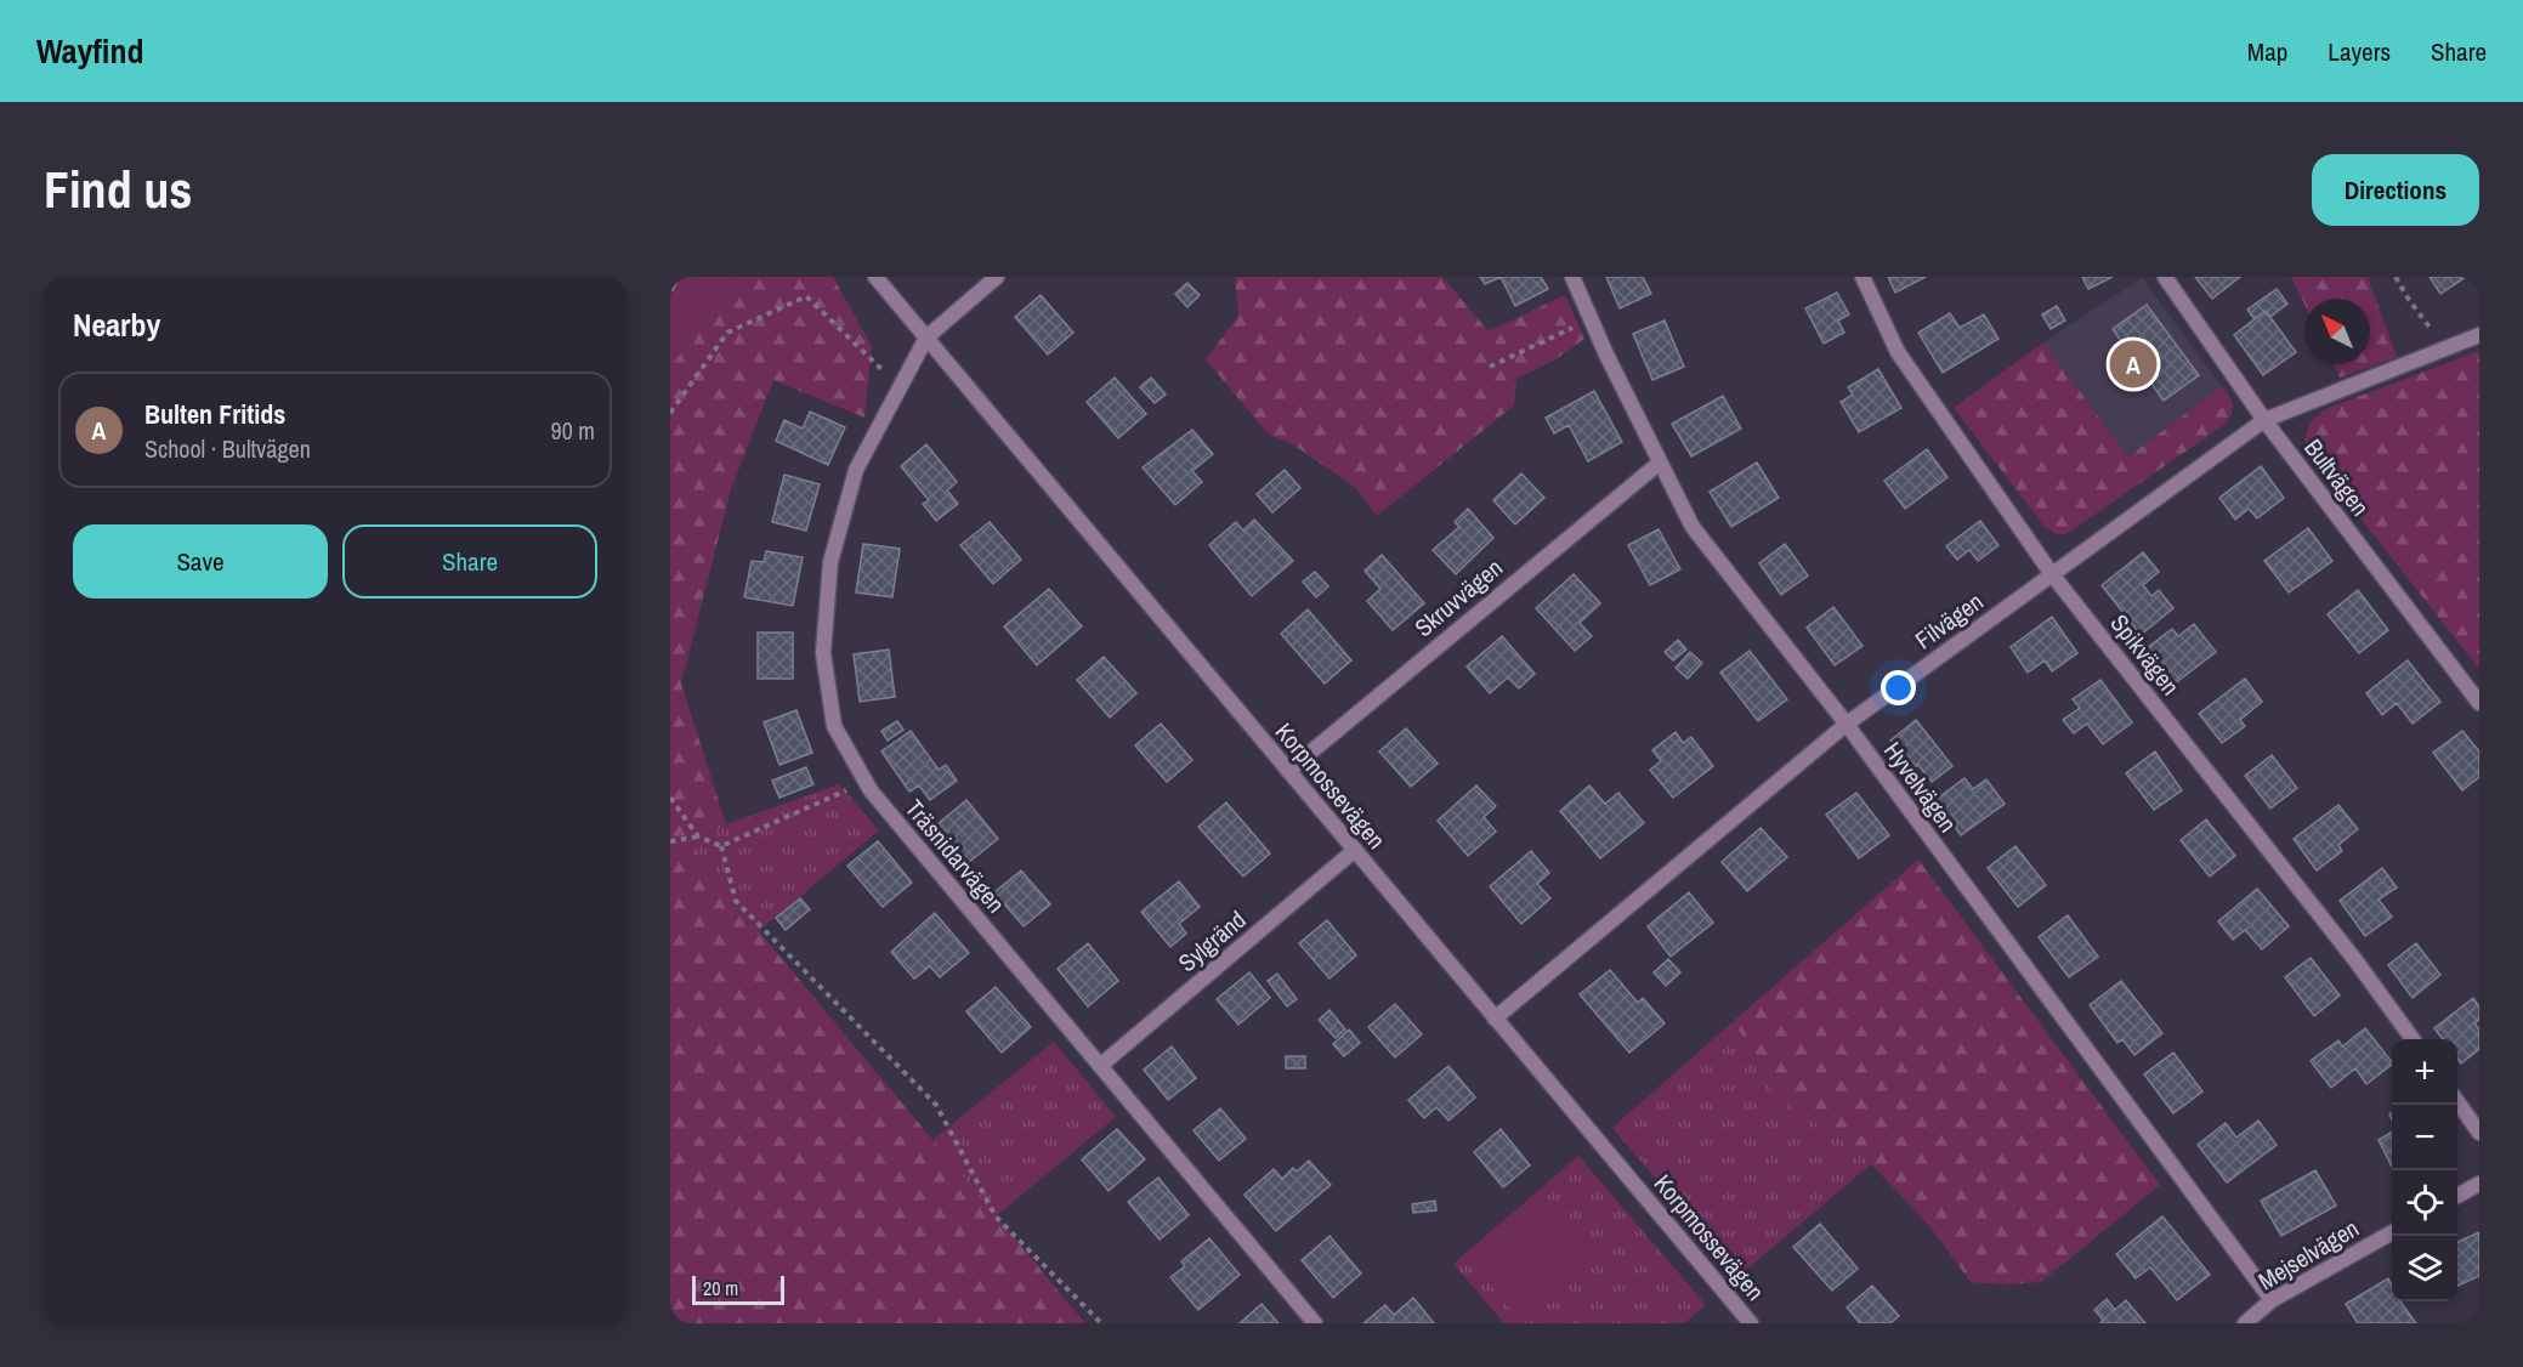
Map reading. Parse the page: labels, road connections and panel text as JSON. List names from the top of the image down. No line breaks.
{"streets":{"street":["Bultvägen","Skruvvägen","Filvägen","Spikvägen","Korpmossevägen","Hyvelvägen","Träsnidarvägen","Sylgränd","Mejselvägen"]},"crossings":[["Bultvägen","Filvägen"],["Skruvvägen","Korpmossevägen"],["Skruvvägen","Hyvelvägen"],["Filvägen","Spikvägen"],["Filvägen","Korpmossevägen"],["Filvägen","Hyvelvägen"],["Korpmossevägen","Träsnidarvägen"],["Korpmossevägen","Sylgränd"],["Hyvelvägen","Mejselvägen"],["Träsnidarvägen","Sylgränd"]],"scale_bar":"20 m","north":"top left","page":{"header":"Wayfind","nav":["Map","Layers","Share"],"buttons":["Directions",["Save","Share"]],"title":"Find us","heading":"Nearby","pins":"A","list":[{"mark":"A","name":"Bulten Fritids","note":"School · Bultvägen","value":"90 m"}],"map_buttons":["+","−"],"scale":"20 m"}}
